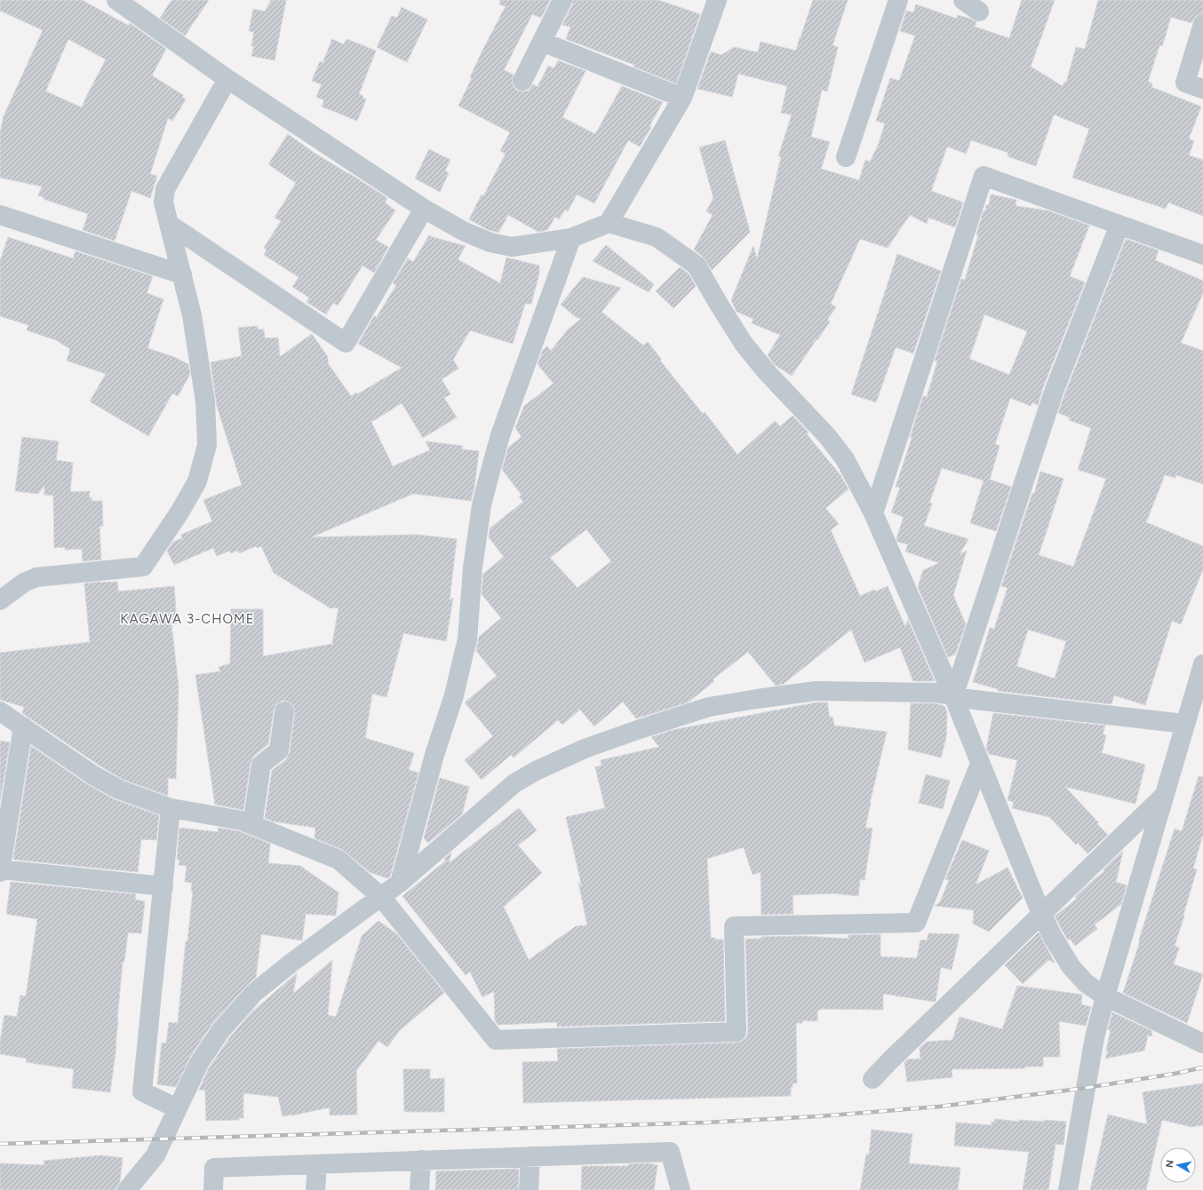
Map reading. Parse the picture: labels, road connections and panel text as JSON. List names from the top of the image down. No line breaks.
{"districts":["KAGAWA 3-CHOME"],"north":"left"}
